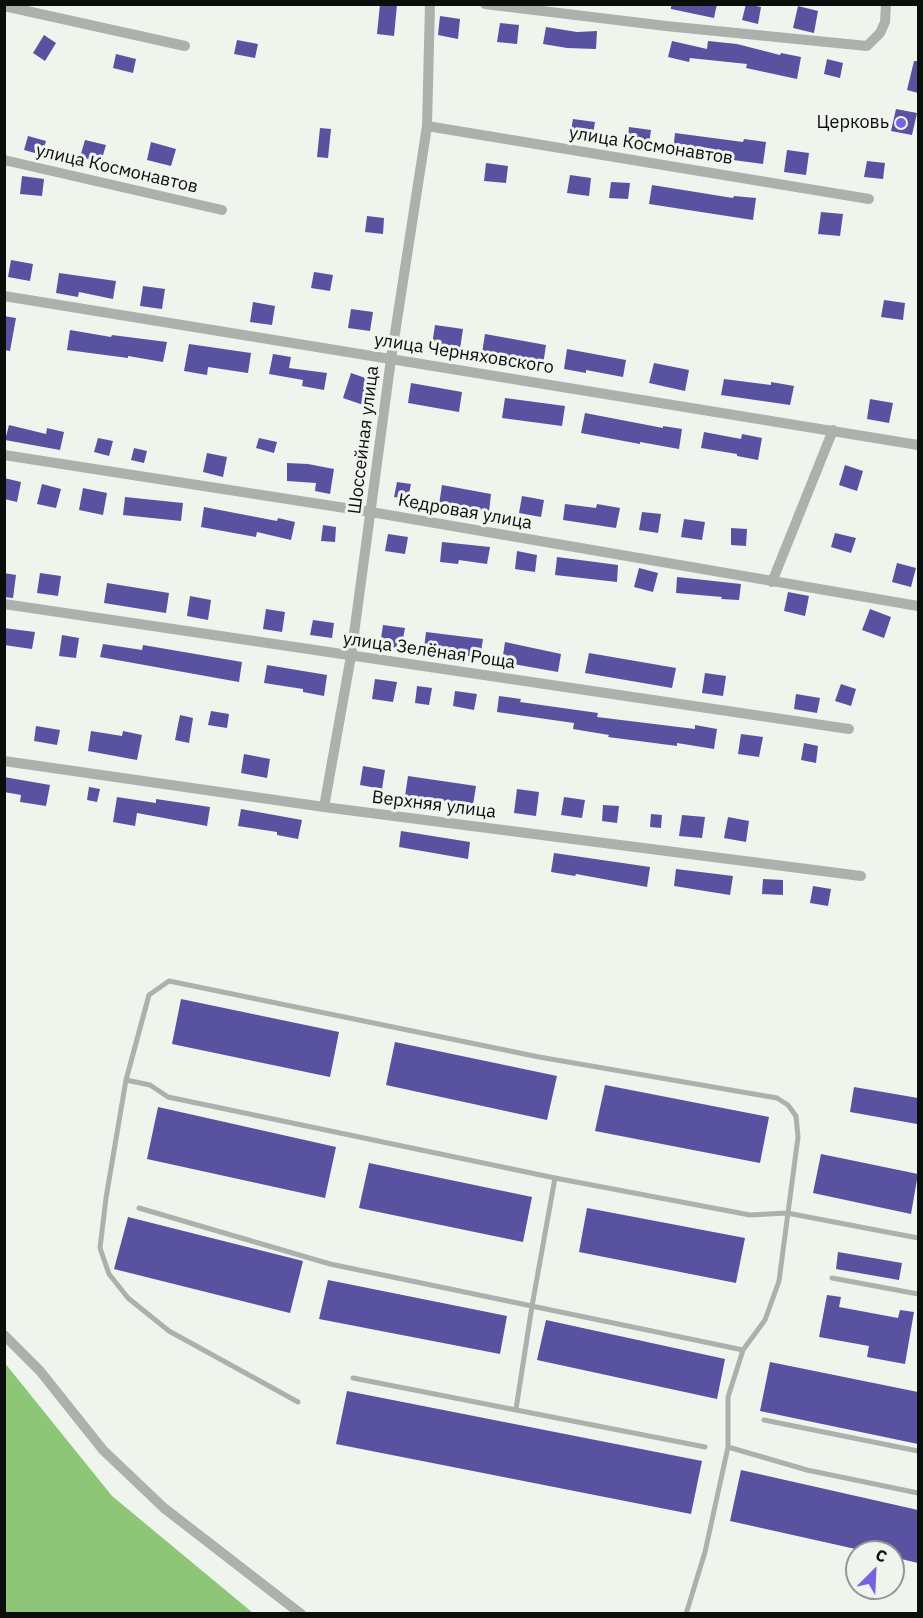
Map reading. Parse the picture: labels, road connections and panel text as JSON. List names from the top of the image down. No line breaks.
{"streets":{"street":["улица Космонавтов","улица Черняховского","Шоссейная улица","Кедровая улица","улица Зелёная Роща","Верхняя улица"]},"crossings":[["улица Космонавтов","Шоссейная улица"],["улица Черняховского","Шоссейная улица"],["Шоссейная улица","Кедровая улица"],["Шоссейная улица","улица Зелёная Роща"],["Шоссейная улица","Верхняя улица"]],"places":["Церковь"],"north":"top right"}
